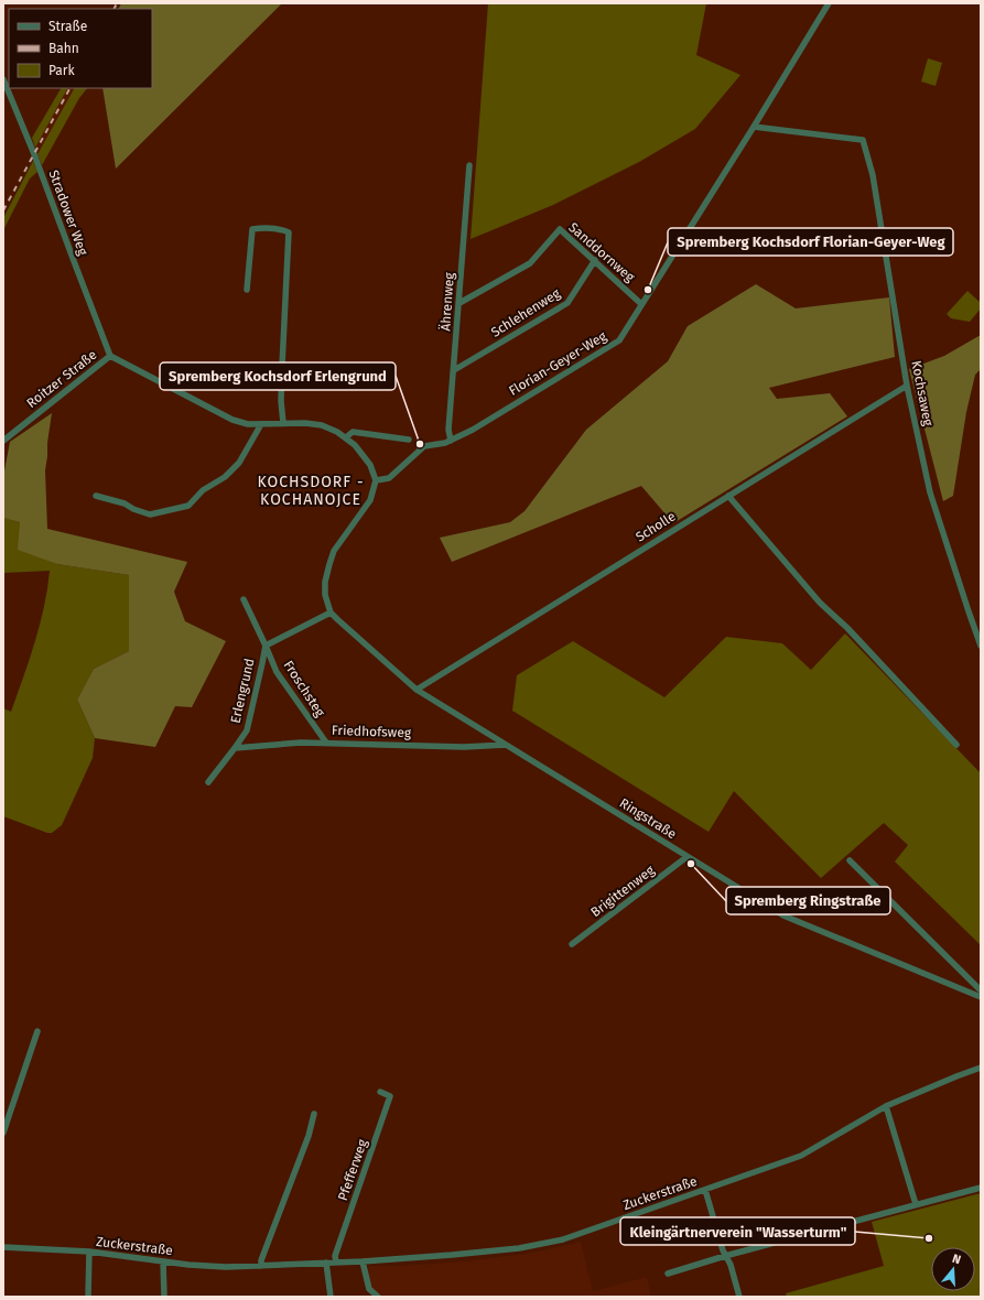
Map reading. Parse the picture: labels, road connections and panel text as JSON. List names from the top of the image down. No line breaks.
{"streets":{"street":["Stradower Weg","Sanddornweg","Ährenweg","Schlehenweg","Florian-Geyer-Weg","Roitzer Straße","Kochsaweg","Scholle","Froschsteg","Erlengrund","Friedhofsweg","Ringstraße","Brigittenweg","Pfefferweg","Zuckerstraße"]},"crossings":[["Stradower Weg","Roitzer Straße"],["Sanddornweg","Ährenweg"],["Sanddornweg","Schlehenweg"],["Sanddornweg","Florian-Geyer-Weg"],["Ährenweg","Schlehenweg"],["Ährenweg","Florian-Geyer-Weg"],["Florian-Geyer-Weg","Roitzer Straße"],["Florian-Geyer-Weg","Kochsaweg"],["Kochsaweg","Scholle"],["Scholle","Ringstraße"],["Froschsteg","Erlengrund"],["Froschsteg","Friedhofsweg"],["Erlengrund","Friedhofsweg"],["Erlengrund","Ringstraße"],["Friedhofsweg","Ringstraße"],["Ringstraße","Brigittenweg"],["Pfefferweg","Zuckerstraße"]],"districts":["KOCHSDORF - KOCHANOJCE"],"places":["Spremberg Kochsdorf Florian-Geyer-Weg","Spremberg Kochsdorf Erlengrund","Spremberg Ringstraße","Kleingärtnerverein \"Wasserturm\""],"legend":["Straße","Bahn","Park"],"north":"top"}
